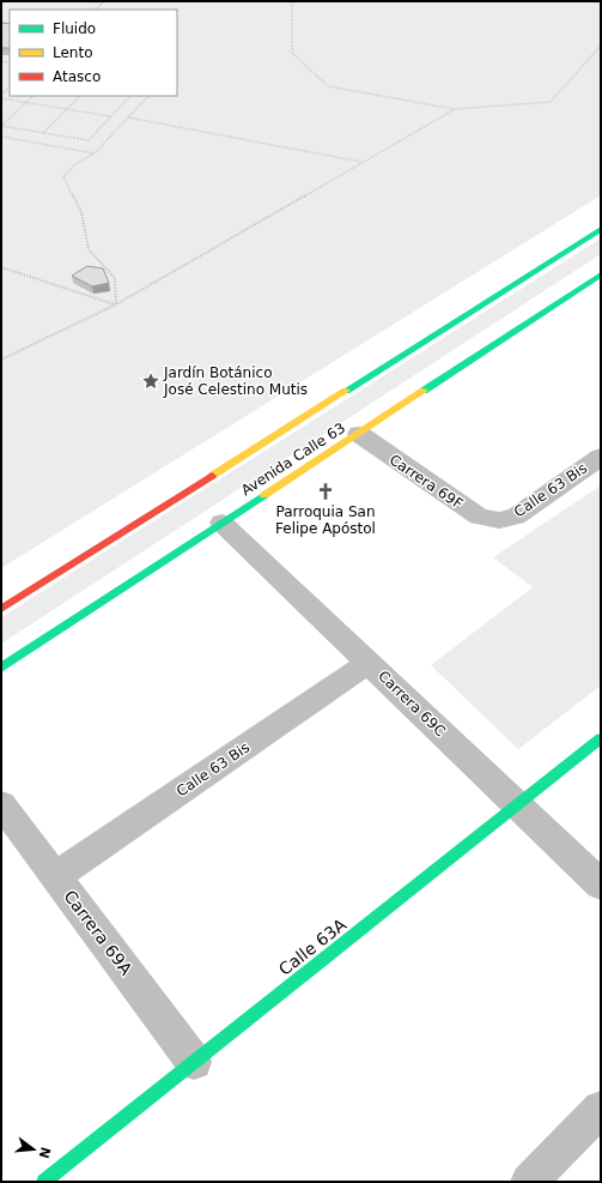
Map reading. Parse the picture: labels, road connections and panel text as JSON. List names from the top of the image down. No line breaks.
{"streets":{"main road":["Avenida Calle 63","Calle 63A"],"street":["Carrera 69F","Calle 63 Bis","Carrera 69C","Carrera 69A"]},"crossings":[["Avenida Calle 63","Carrera 69F"],["Avenida Calle 63","Carrera 69C"],["Carrera 69F","Calle 63 Bis"],["Calle 63 Bis","Carrera 69C"],["Calle 63 Bis","Carrera 69A"],["Carrera 69C","Calle 63A"],["Carrera 69A","Calle 63A"]],"places":{"place":["Jardín Botánico José Celestino Mutis"],"church":["Parroquia San Felipe Apóstol"]},"legend":["Fluido","Lento","Atasco"],"north":"right"}
